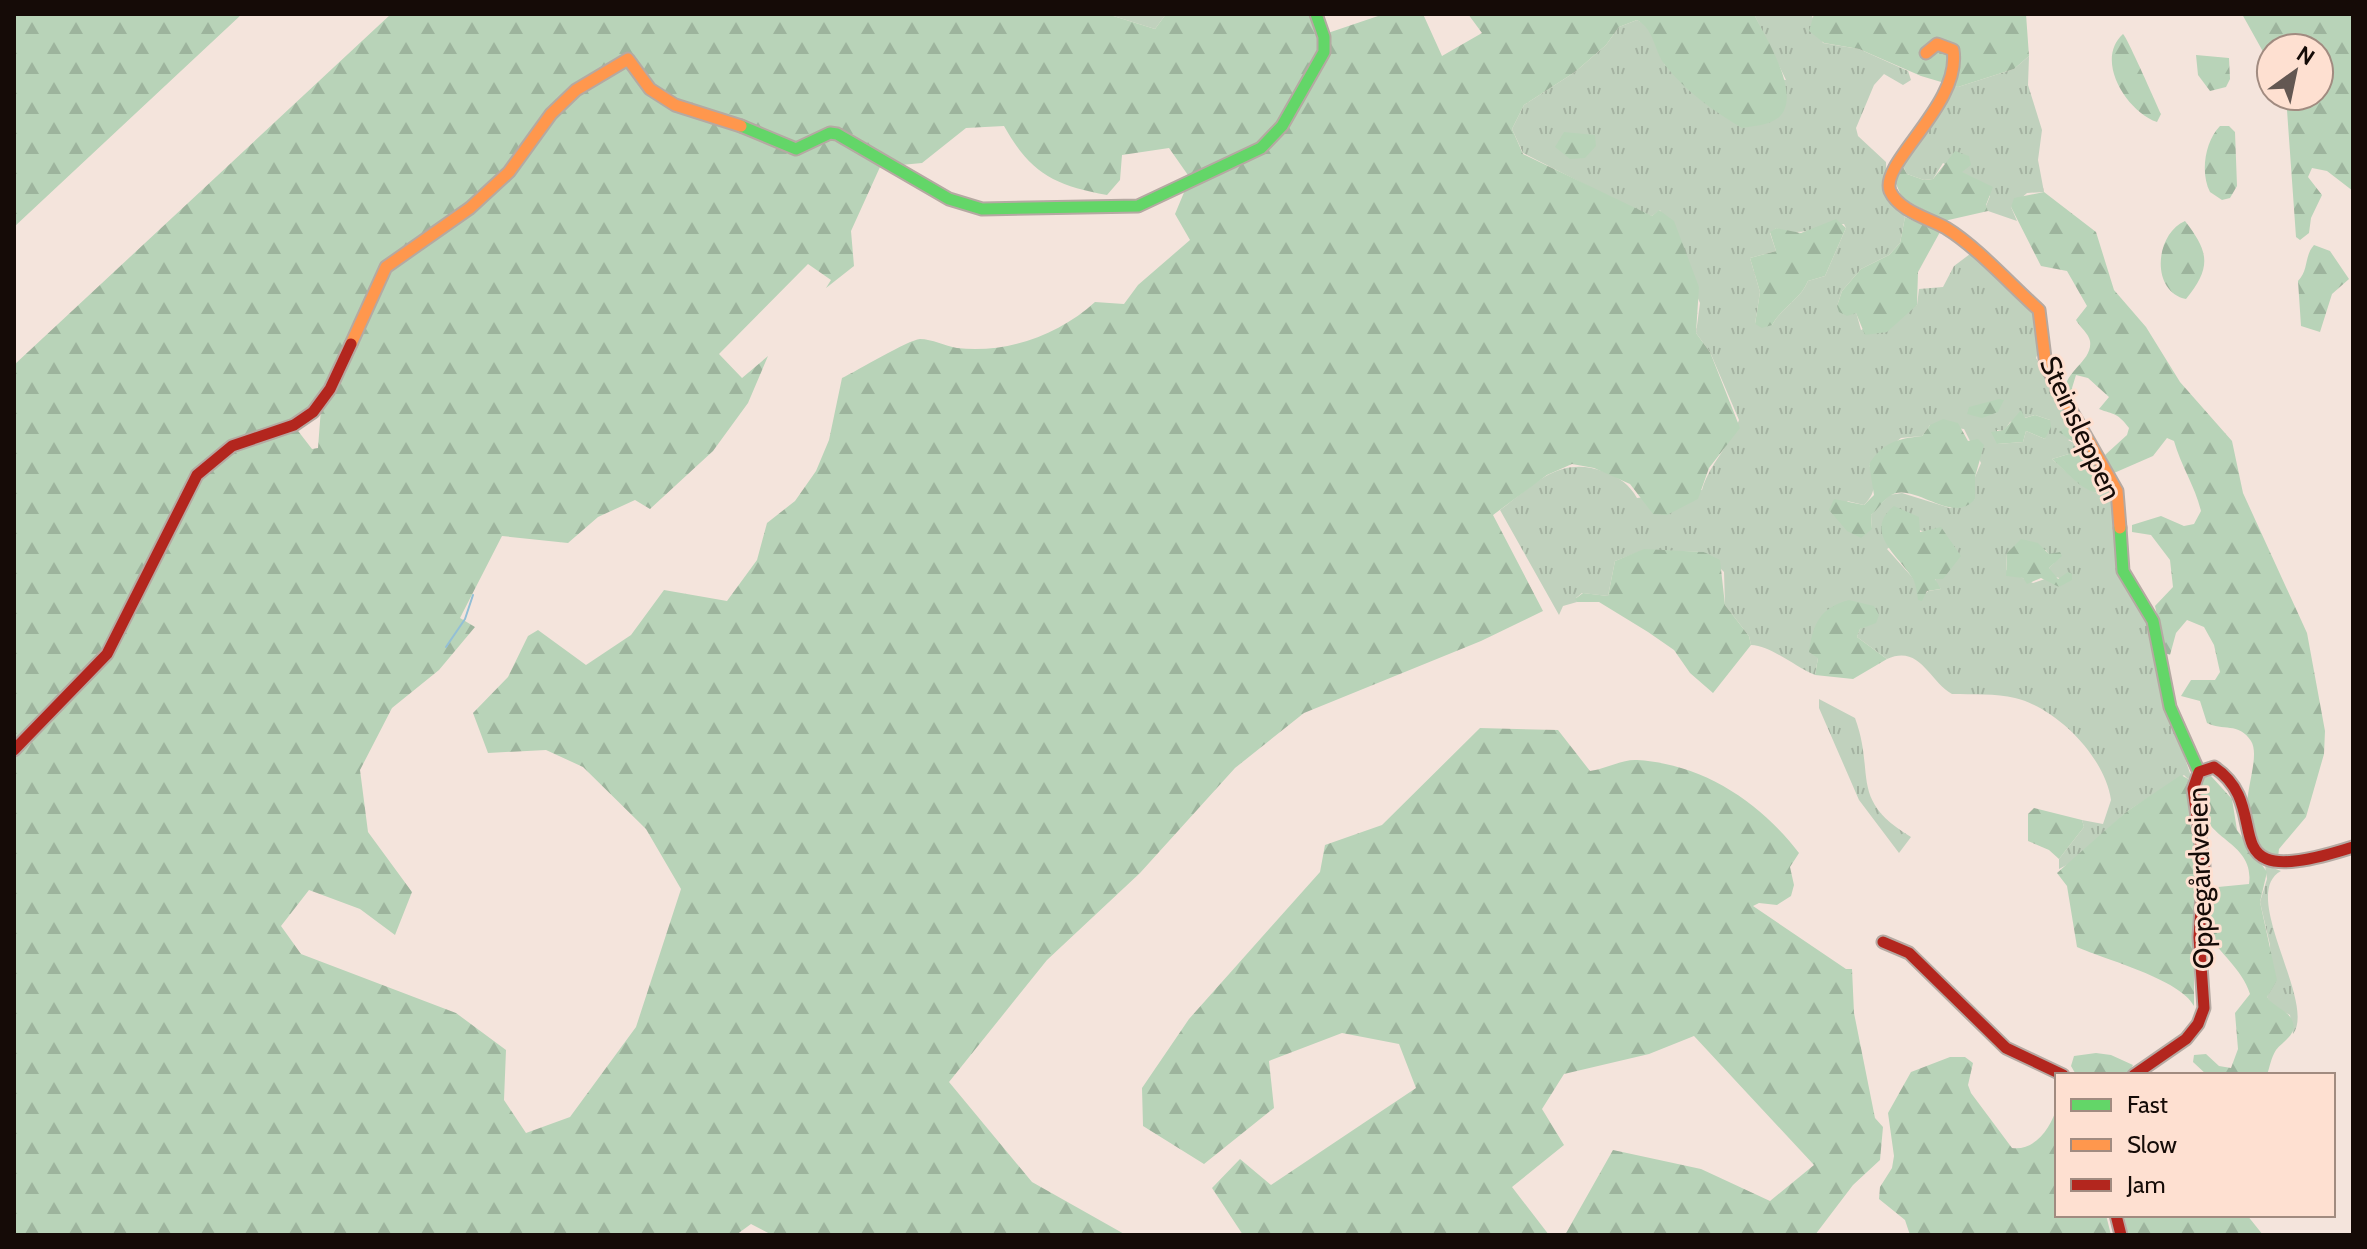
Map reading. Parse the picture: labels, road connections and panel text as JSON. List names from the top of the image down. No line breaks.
{"streets":{"street":["Steinsleppen","Oppegårdveien"]},"crossings":[["Steinsleppen","Oppegårdveien"]],"legend":["Fast","Slow","Jam"],"north":"top right"}
